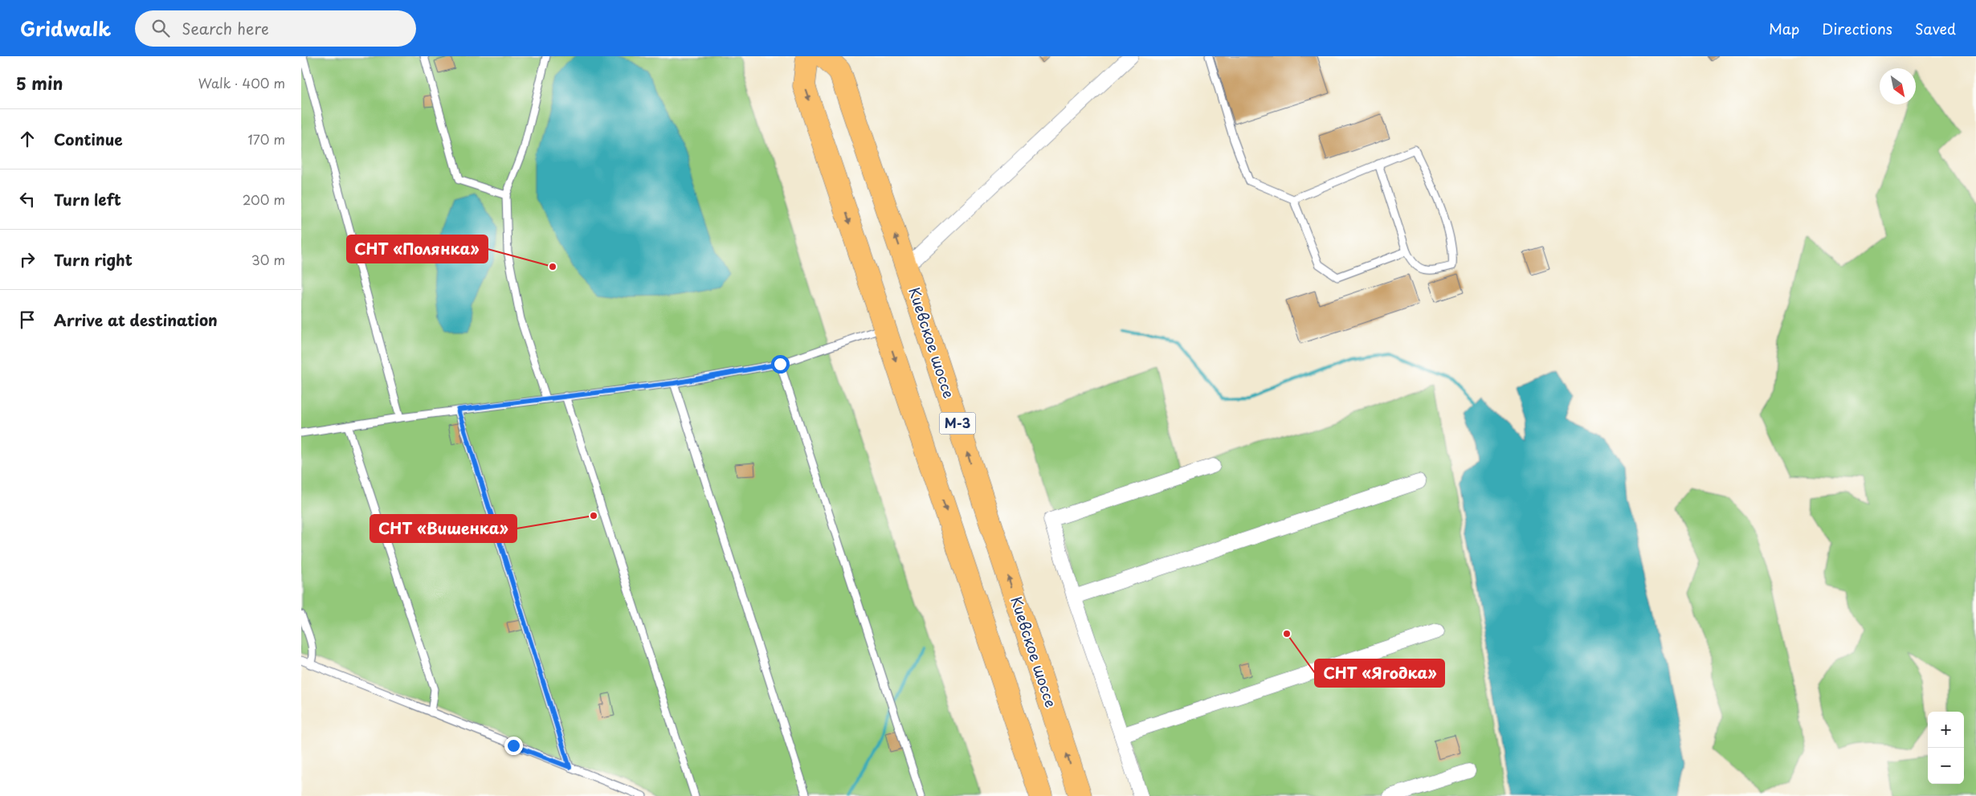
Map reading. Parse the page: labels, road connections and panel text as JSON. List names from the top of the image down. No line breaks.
{"streets":{"highway":["Киевское шоссе","М-3"]},"places":["СНТ «Полянка»","СНТ «Вишенка»","СНТ «Ягодка»"],"north":"bottom right","page":{"header":"Gridwalk","search":"Search here","nav":["Map","Directions","Saved"],"heading":["5 min","Walk · 400 m"],"list":[["Continue","170 m"],["Turn left","200 m"],["Turn right","30 m"],"Arrive at destination"],"map_buttons":["+","−"]}}
